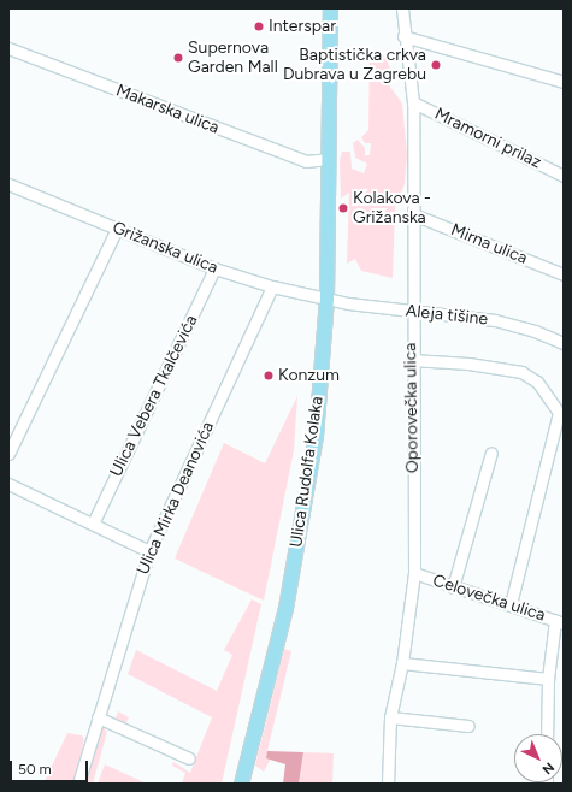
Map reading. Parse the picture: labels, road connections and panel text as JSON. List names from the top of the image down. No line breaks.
{"streets":{"main road":["Ulica Rudolfa Kolaka"],"street":["Makarska ulica","Mramorni prilaz","Mirna ulica","Grižanska ulica","Aleja tišine","Ulica Vebera Tkalčevića","Oporovečka ulica","Ulica Mirka Deanovića","Celovečka ulica"]},"crossings":[["Makarska ulica","Ulica Rudolfa Kolaka"],["Mramorni prilaz","Oporovečka ulica"],["Mirna ulica","Oporovečka ulica"],["Grižanska ulica","Aleja tišine"],["Grižanska ulica","Ulica Vebera Tkalčevića"],["Grižanska ulica","Ulica Rudolfa Kolaka"],["Grižanska ulica","Ulica Mirka Deanovića"],["Aleja tišine","Oporovečka ulica"],["Aleja tišine","Ulica Rudolfa Kolaka"],["Oporovečka ulica","Celovečka ulica"]],"places":["Interspar","Supernova Garden Mall","Baptistička crkva Dubrava u Zagrebu","Kolakova - Grižanska","Konzum"],"scale_bar":"50 m","north":"bottom right"}
